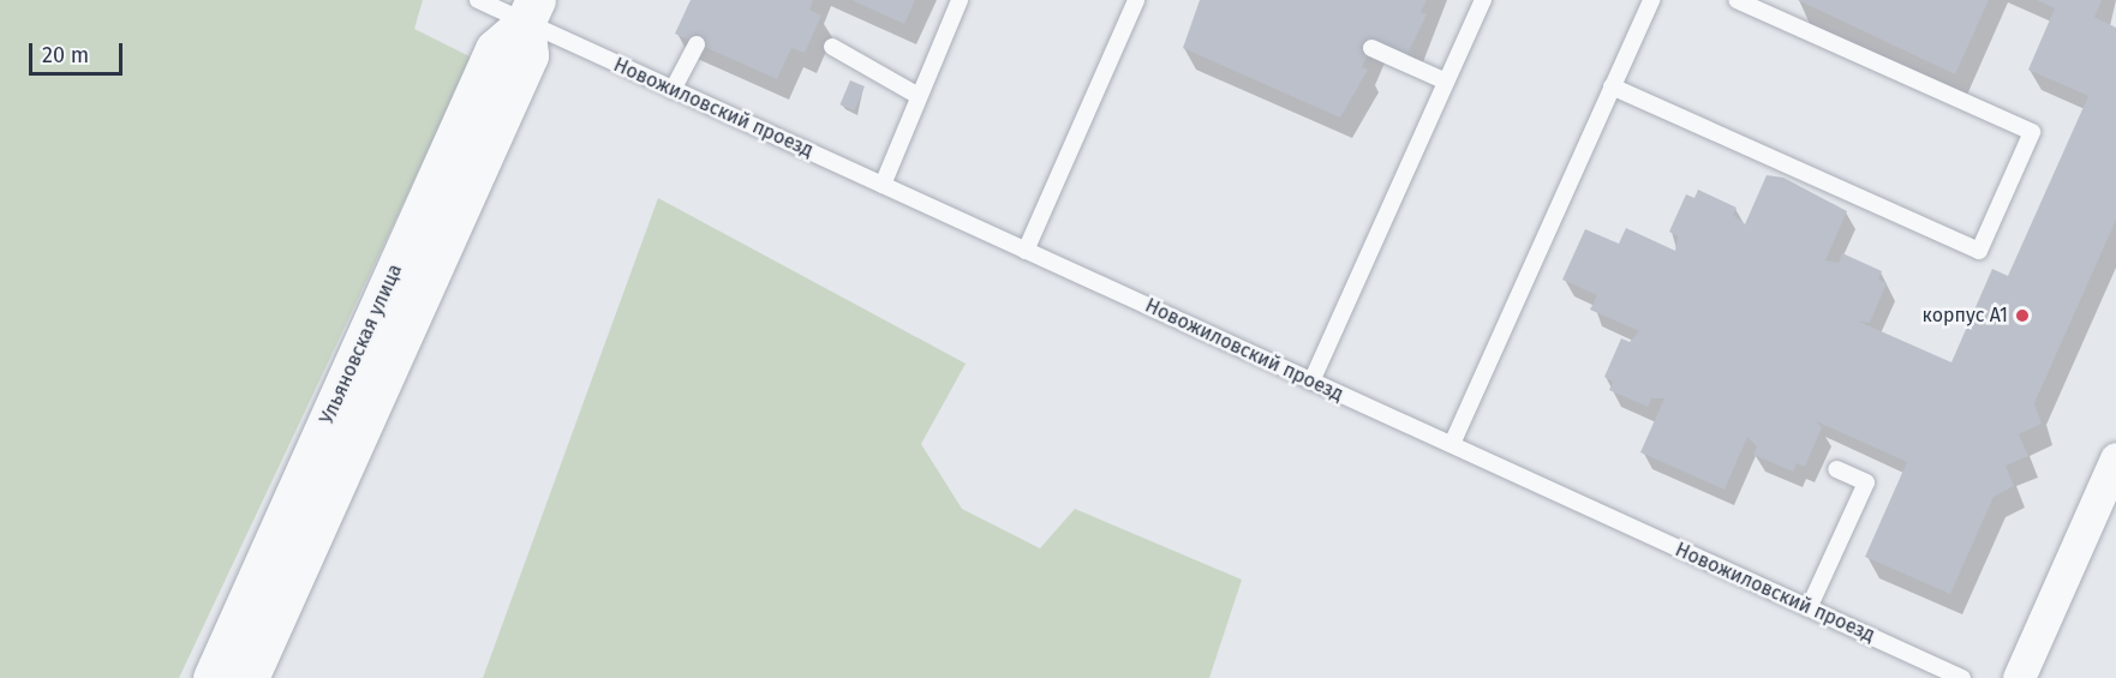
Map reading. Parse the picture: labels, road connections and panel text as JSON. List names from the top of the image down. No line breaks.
{"streets":{"street":["Ульяновская улица"],"lane":["Новожиловский проезд"]},"crossings":[["Новожиловский проезд","Ульяновская улица"]],"places":["корпус А1"],"scale_bar":"20 m"}
